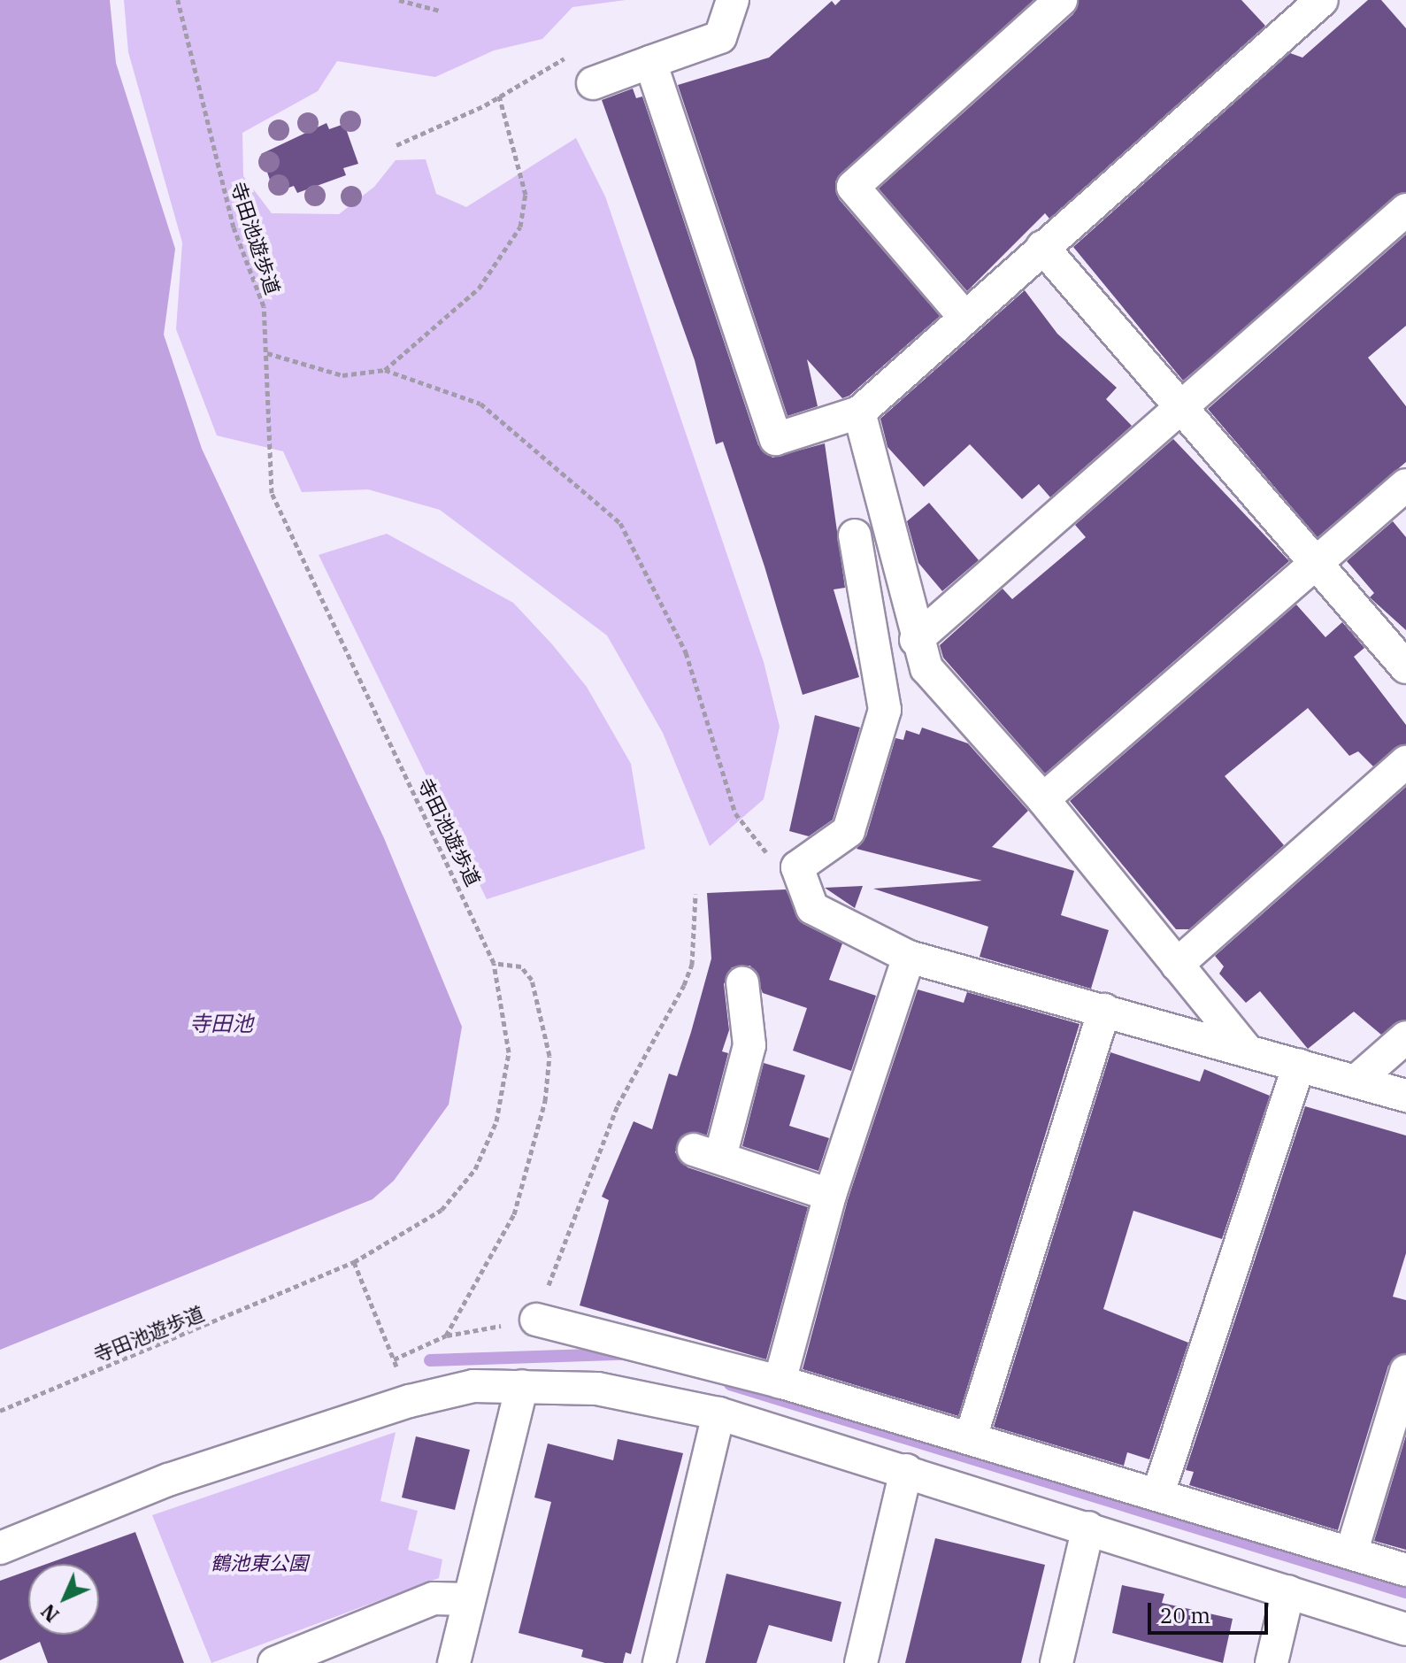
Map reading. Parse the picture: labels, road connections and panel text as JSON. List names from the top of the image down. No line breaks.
{"streets":{"path":["寺田池遊歩道"]},"water":["寺田池"],"parks":["鶴池東公園"],"scale_bar":"20 m","north":"bottom left"}
